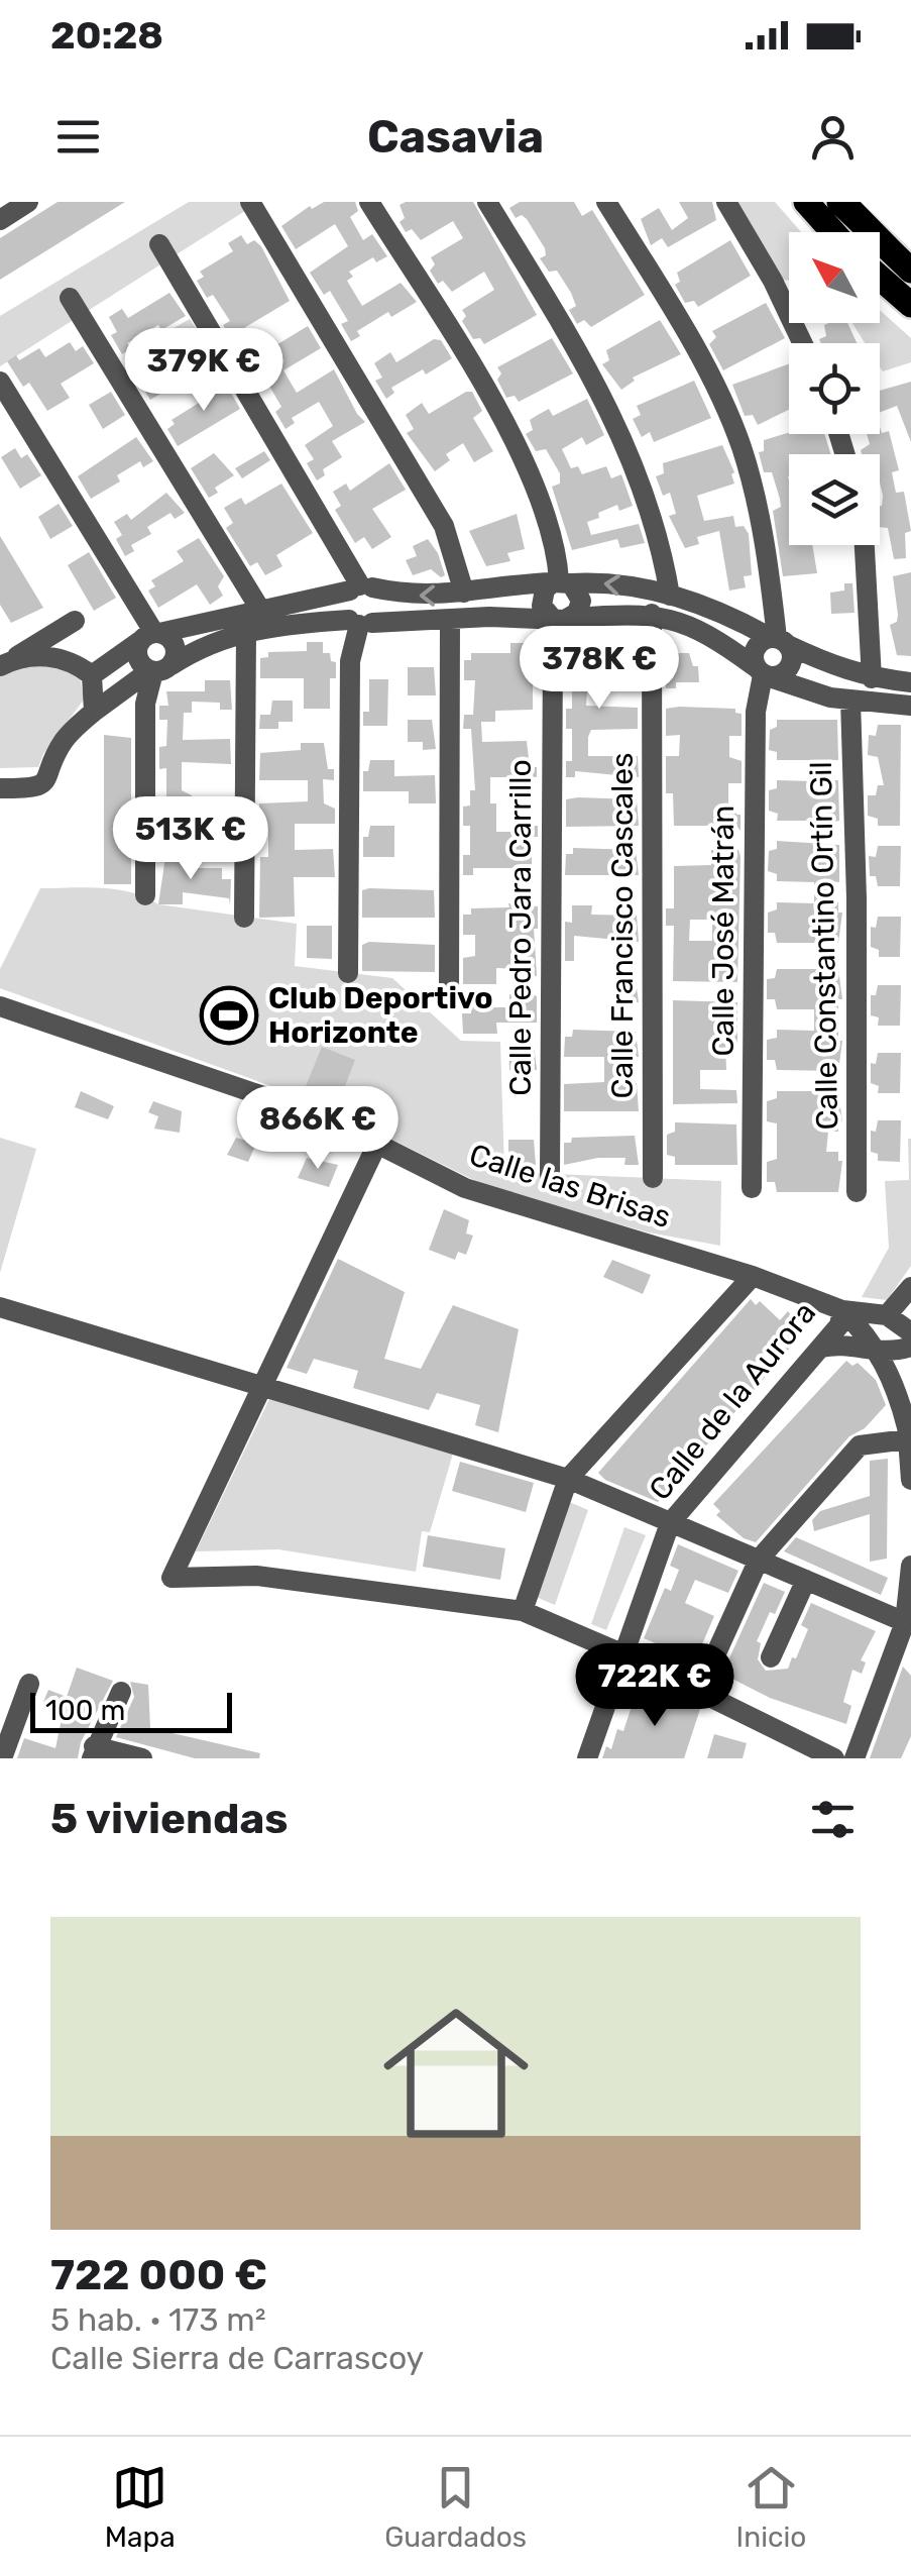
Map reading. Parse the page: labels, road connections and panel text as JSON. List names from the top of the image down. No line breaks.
{"streets":{"street":["Calle Francisco Cascales","Calle Pedro Jara Carrillo","Calle José Matrán","Calle Constantino Ortín Gil","Calle las Brisas","Calle de la Aurora"]},"crossings":[["Calle las Brisas","Calle de la Aurora"]],"places":{"sports":["Club Deportivo Horizonte"]},"scale_bar":"100 m","north":"top left","page":{"status":"20:28","header":"Casavia","price":["379K €","378K €","513K €","866K €","722K €"],"scale":"100 m","heading":"5 viviendas","list":[{"name":"722 000 €","note":"5 hab. · 173 m² · Calle Sierra de Carrascoy"}],"tabs":["Mapa","Guardados","Inicio"]}}
